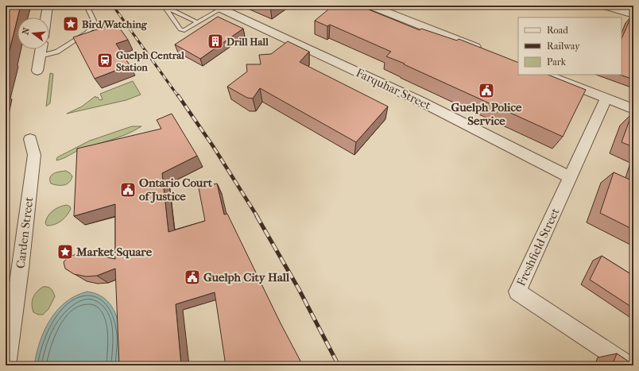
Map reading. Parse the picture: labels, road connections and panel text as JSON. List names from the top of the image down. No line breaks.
{"streets":{"street":["Farquhar Street","Carden Street","Freshfield Street"]},"crossings":[["Farquhar Street","Freshfield Street"]],"places":{"place":["Bird/Watching","Market Square"],"building":["Drill Hall"],"station":["Guelph Central Station"],"public building":["Guelph Police Service","Ontario Court of Justice","Guelph City Hall"]},"legend":["Road","Railway","Park"],"north":"left"}
